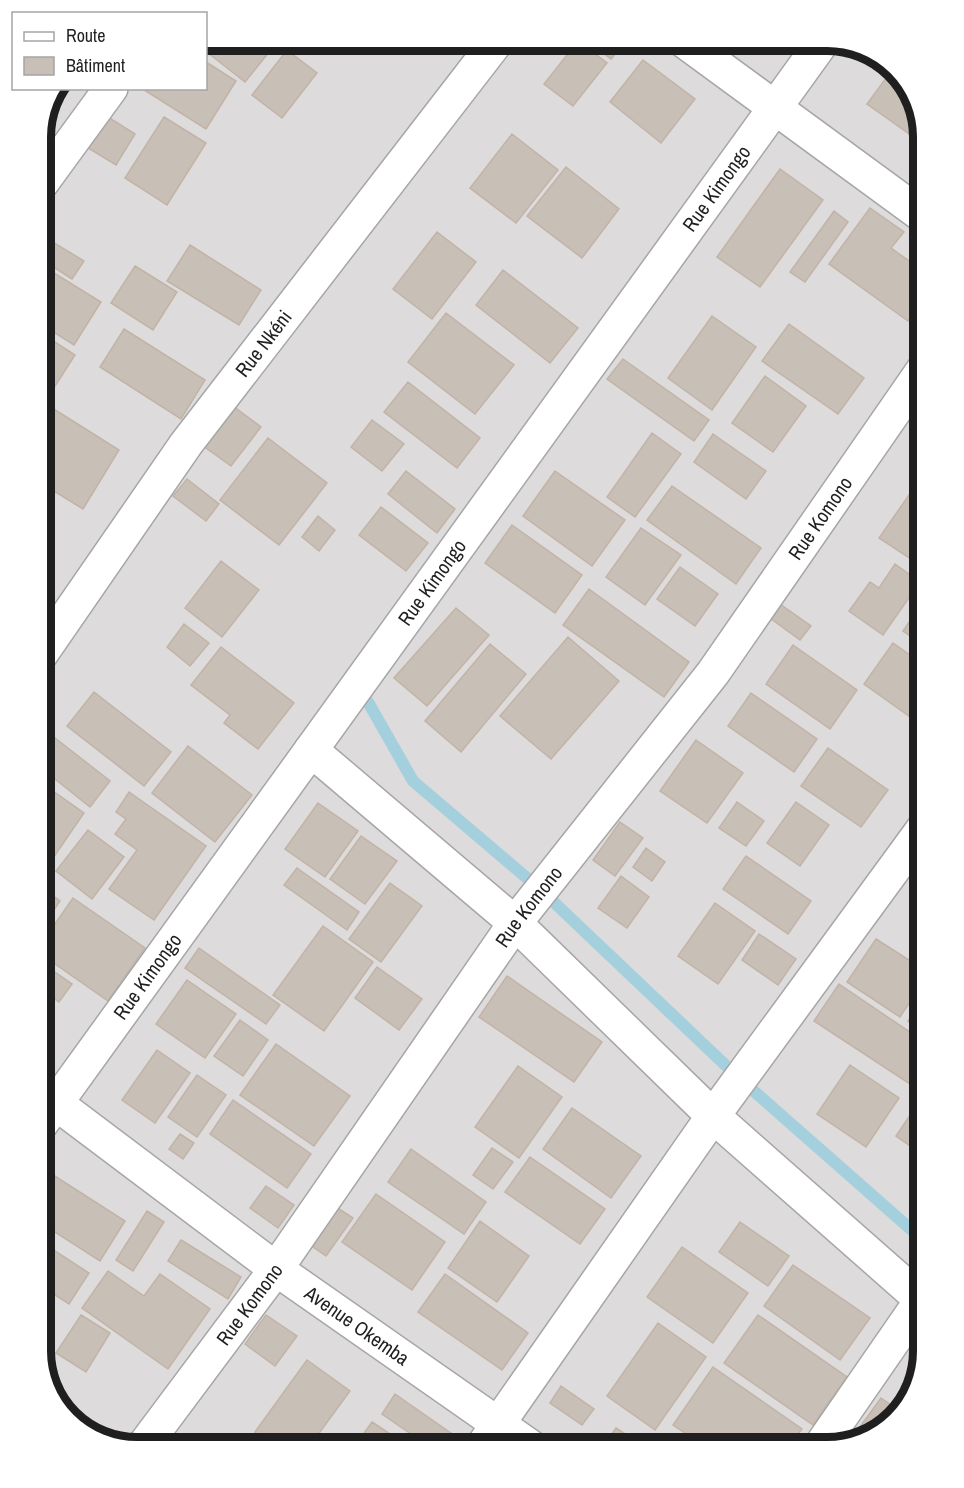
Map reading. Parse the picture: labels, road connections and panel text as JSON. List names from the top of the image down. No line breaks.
{"streets":{"street":["Rue Kimongo","Rue Nkéni","Rue Komono","Avenue Okemba"]},"crossings":[["Rue Komono","Avenue Okemba"]],"legend":["Route","Bâtiment"]}
